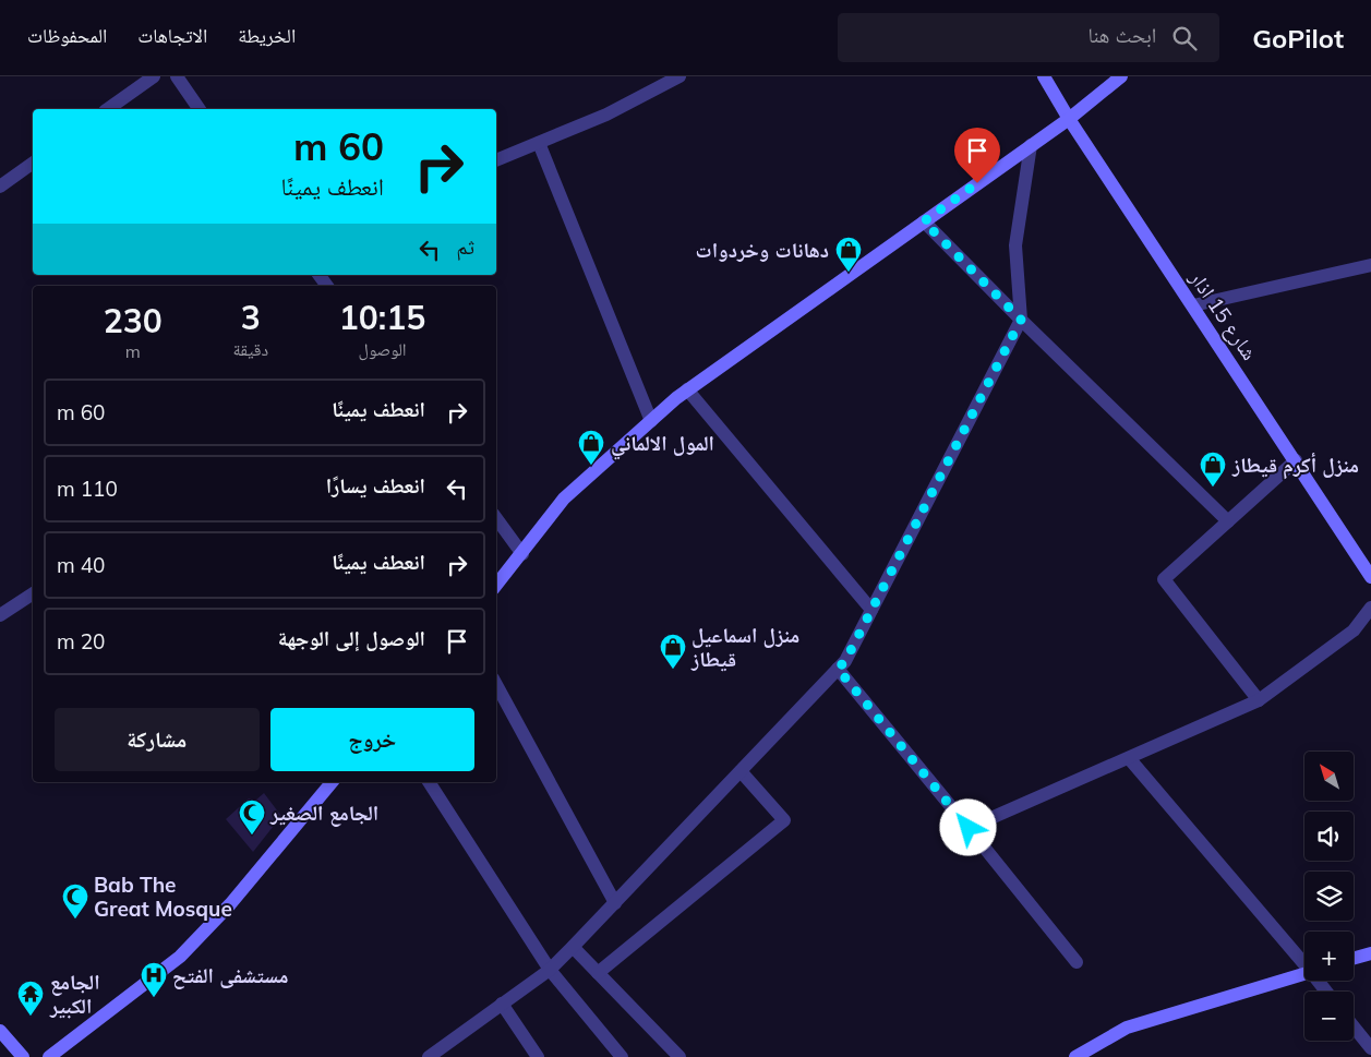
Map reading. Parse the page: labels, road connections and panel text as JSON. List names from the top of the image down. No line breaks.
{"streets":{"street":["شارع 15 اذار"]},"places":{"shop":["دهانات وخردوات","المول الالماني","منزل أكرم قيطاز","منزل اسماعيل قيطاز"],"mosque":["الجامع الصغير","Bab The Great Mosque"],"hospital":["مستشفى الفتح"],"temple":["الجامع الكبير"]},"north":"top left","page":{"header":"GoPilot","search":"ابحث هنا","nav":["الخريطة","الاتجاهات","المحفوظات"],"turn":["60 m","انعطف يمينًا"],"then":"ثم","eta":["10:15","الوصول","3","دقيقة","230","m"],"list":[{"name":"انعطف يمينًا","value":"60 m"},{"name":"انعطف يسارًا","value":"110 m"},{"name":"انعطف يمينًا","value":"40 m"},{"name":"الوصول إلى الوجهة","value":"20 m"}],"buttons":["خروج","مشاركة"],"map_buttons":["+","−"]}}
